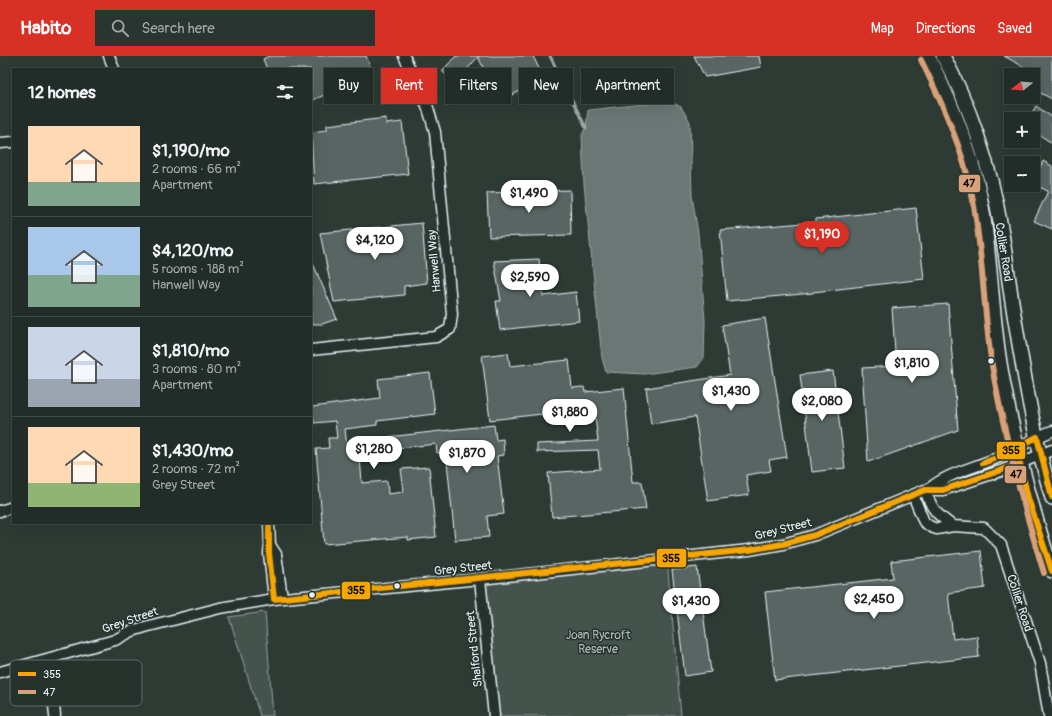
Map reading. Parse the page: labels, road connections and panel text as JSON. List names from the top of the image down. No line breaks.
{"streets":{"main road":["Collier Road"],"street":["Hanwell Way","Grey Street","Shalford Street"]},"crossings":[["Collier Road","Grey Street"],["Grey Street","Shalford Street"]],"parks":["Joan Rycroft Reserve"],"lines":["transit line 47","transit line 355"],"legend":["355","47"],"north":"left","page":{"header":"Habito","search":"Search here","nav":["Map","Directions","Saved"],"map_buttons":["+","−"],"chip":["Buy","Rent","Filters","New","Apartment"],"heading":"12 homes","list":[{"name":"$1,190/mo","note":"2 rooms · 66 m² · Apartment"},{"name":"$4,120/mo","note":"5 rooms · 188 m² · Hanwell Way"},{"name":"$1,810/mo","note":"3 rooms · 80 m² · Apartment"},{"name":"$1,430/mo","note":"2 rooms · 72 m² · Grey Street"}],"price":["$1,490","$1,190","$4,120","$2,590","$1,810","$1,430","$2,080","$1,880","$1,280","$1,870","$2,450","$1,430"]}}
